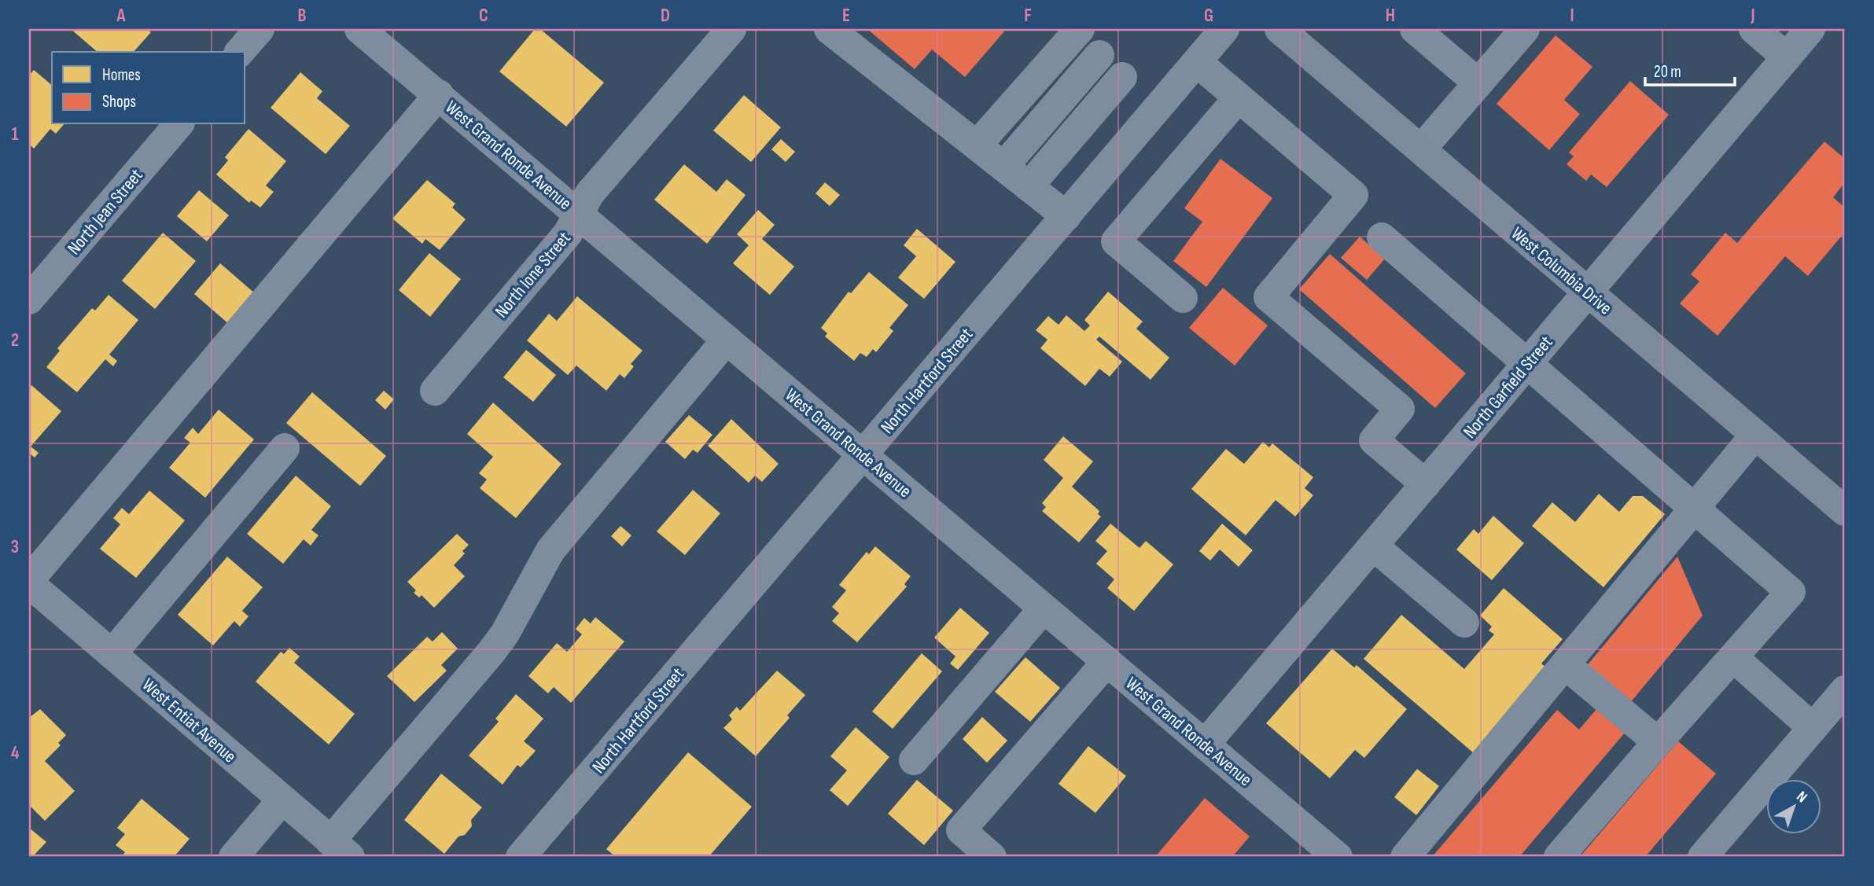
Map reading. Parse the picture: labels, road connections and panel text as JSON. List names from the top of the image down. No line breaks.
{"streets":{"main road":["West Columbia Drive"],"street":["West Grand Ronde Avenue","North Jean Street","North Ione Street","North Hartford Street","North Garfield Street","West Entiat Avenue"]},"crossings":[["West Grand Ronde Avenue","North Ione Street"],["West Grand Ronde Avenue","North Hartford Street"],["West Grand Ronde Avenue","North Garfield Street"],["West Columbia Drive","North Garfield Street"]],"legend":["Homes","Shops"],"scale_bar":"20 m","north":"top right","grid":{"columns":["A","B","C","D","E","F","G","H","I","J"],"rows":["1","2","3","4"]}}
